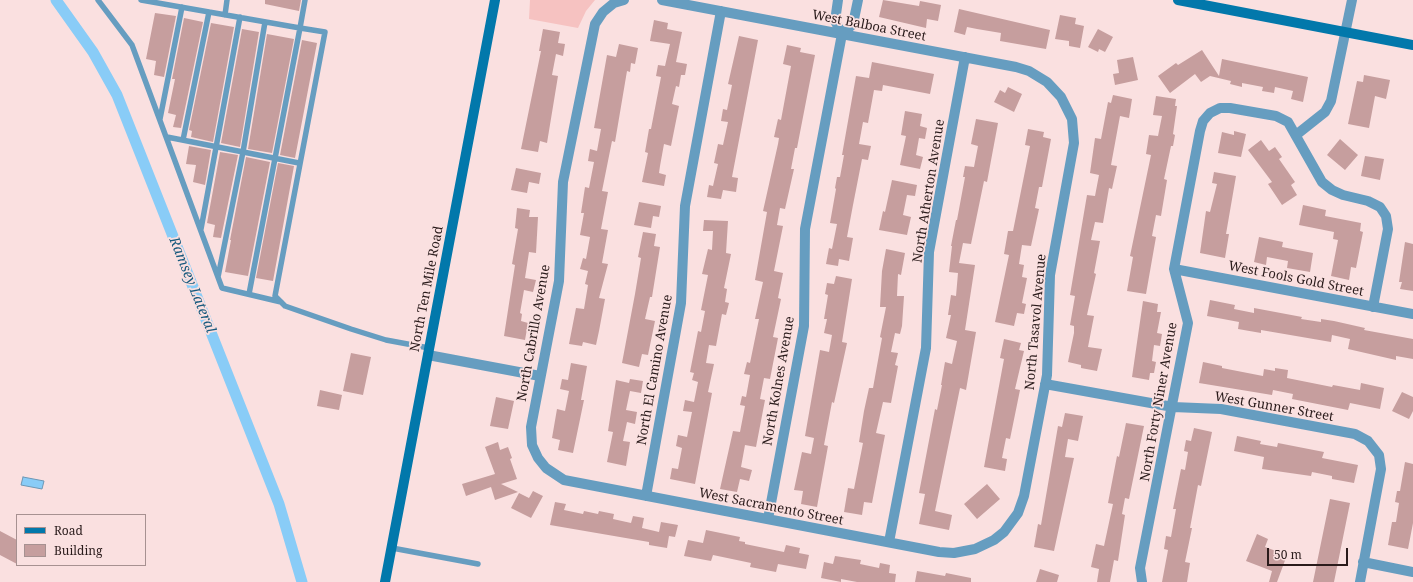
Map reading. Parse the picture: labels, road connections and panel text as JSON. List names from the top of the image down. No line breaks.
{"streets":{"main road":["North Ten Mile Road"],"street":["West Balboa Street","North Atherton Avenue","West Fools Gold Street","North Tasavol Avenue","North Cabrillo Avenue","North El Camino Avenue","North Kolnes Avenue","North Forty Niner Avenue","West Gunner Street","West Sacramento Street"]},"crossings":[["West Balboa Street","North Atherton Avenue"],["West Balboa Street","North Tasavol Avenue"],["West Balboa Street","North El Camino Avenue"],["West Balboa Street","North Kolnes Avenue"],["North Atherton Avenue","West Sacramento Street"],["West Fools Gold Street","North Forty Niner Avenue"],["North Tasavol Avenue","West Gunner Street"],["North Tasavol Avenue","West Sacramento Street"],["North Cabrillo Avenue","West Sacramento Street"],["North El Camino Avenue","West Sacramento Street"],["North Kolnes Avenue","West Sacramento Street"],["North Forty Niner Avenue","West Gunner Street"]],"water":["Ramsey Lateral"],"legend":["Road","Building"],"scale_bar":"50 m"}
